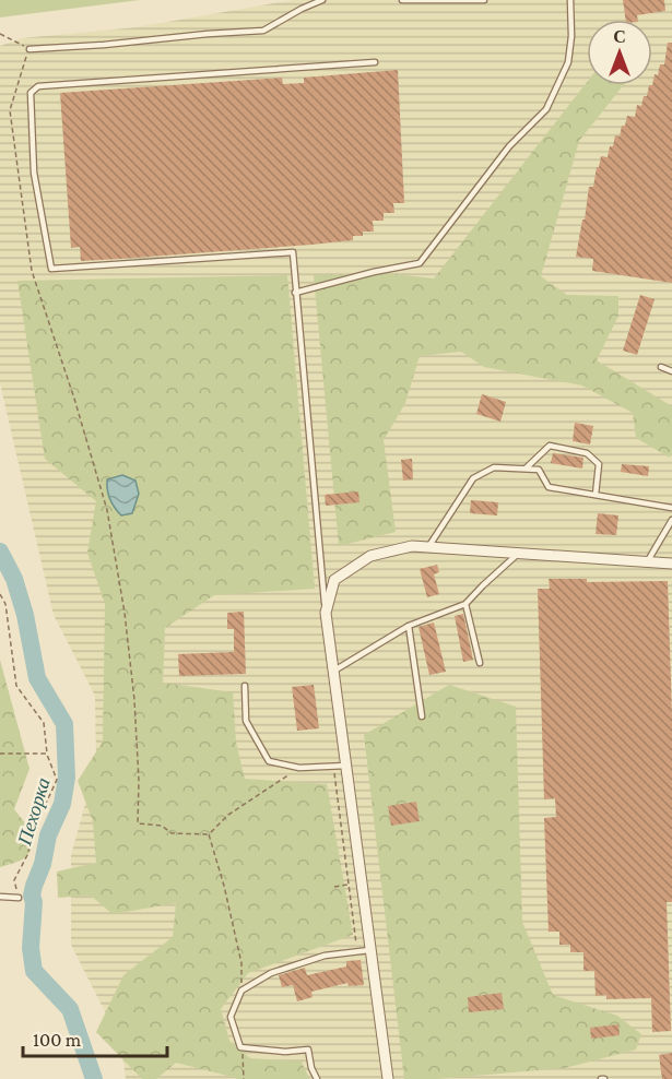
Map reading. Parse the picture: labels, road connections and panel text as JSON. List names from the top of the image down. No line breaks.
{"water":["Пехорка"],"scale_bar":"100 m","north":"top"}
